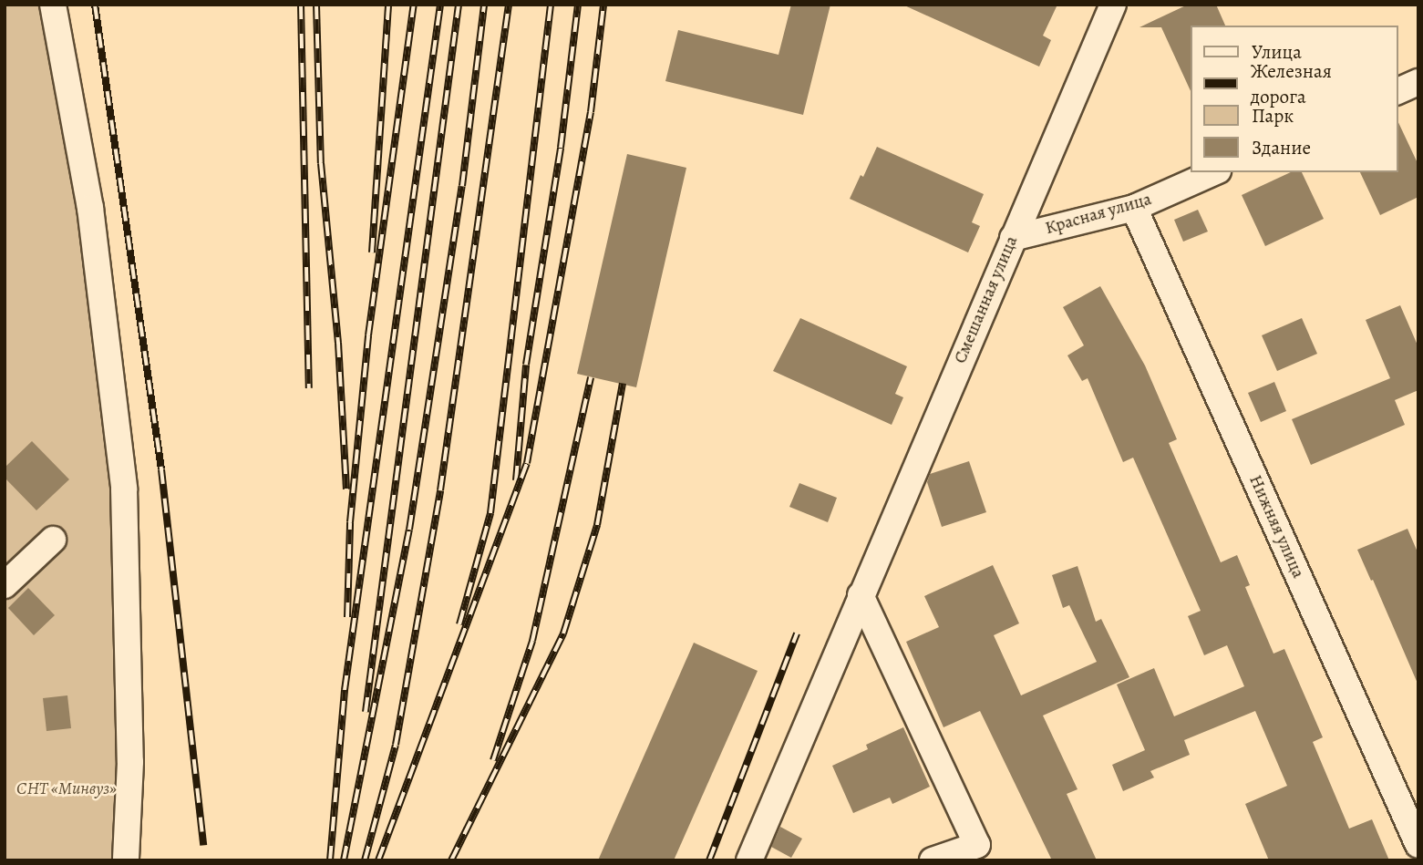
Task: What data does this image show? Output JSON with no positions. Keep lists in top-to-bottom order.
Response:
{
  "streets": {
    "street": ["Красная улица", "Смешанная улица", "Нижняя улица"]
  },
  "crossings": [
    ["Красная улица", "Смешанная улица"],
    ["Красная улица", "Нижняя улица"]
  ],
  "parks": ["СНТ «Минвуз»"],
  "legend": [
    "Улица",
    "Железная дорога",
    "Парк",
    "Здание"
  ]
}
